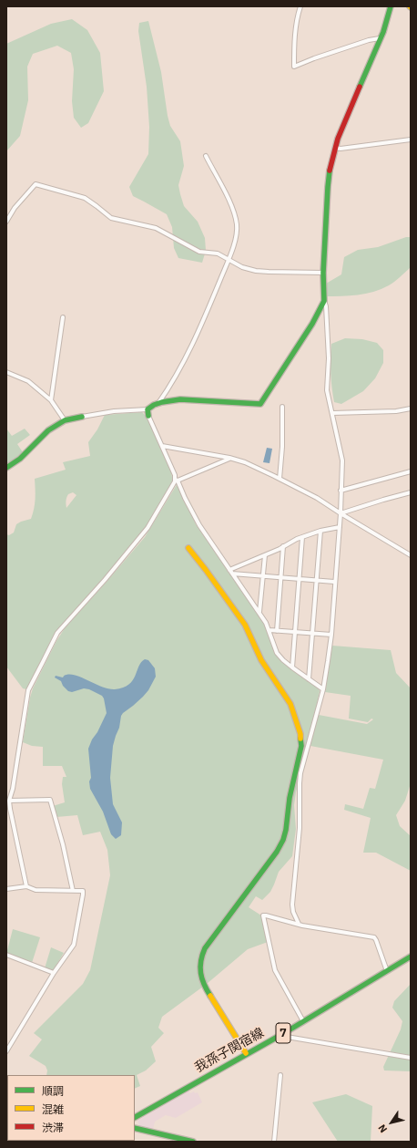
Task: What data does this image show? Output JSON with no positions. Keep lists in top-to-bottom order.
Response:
{
  "streets": {
    "street": ["7", "我孫子関宿線"]
  },
  "legend": ["順調", "混雑", "渋滞"],
  "north": "bottom left"
}
